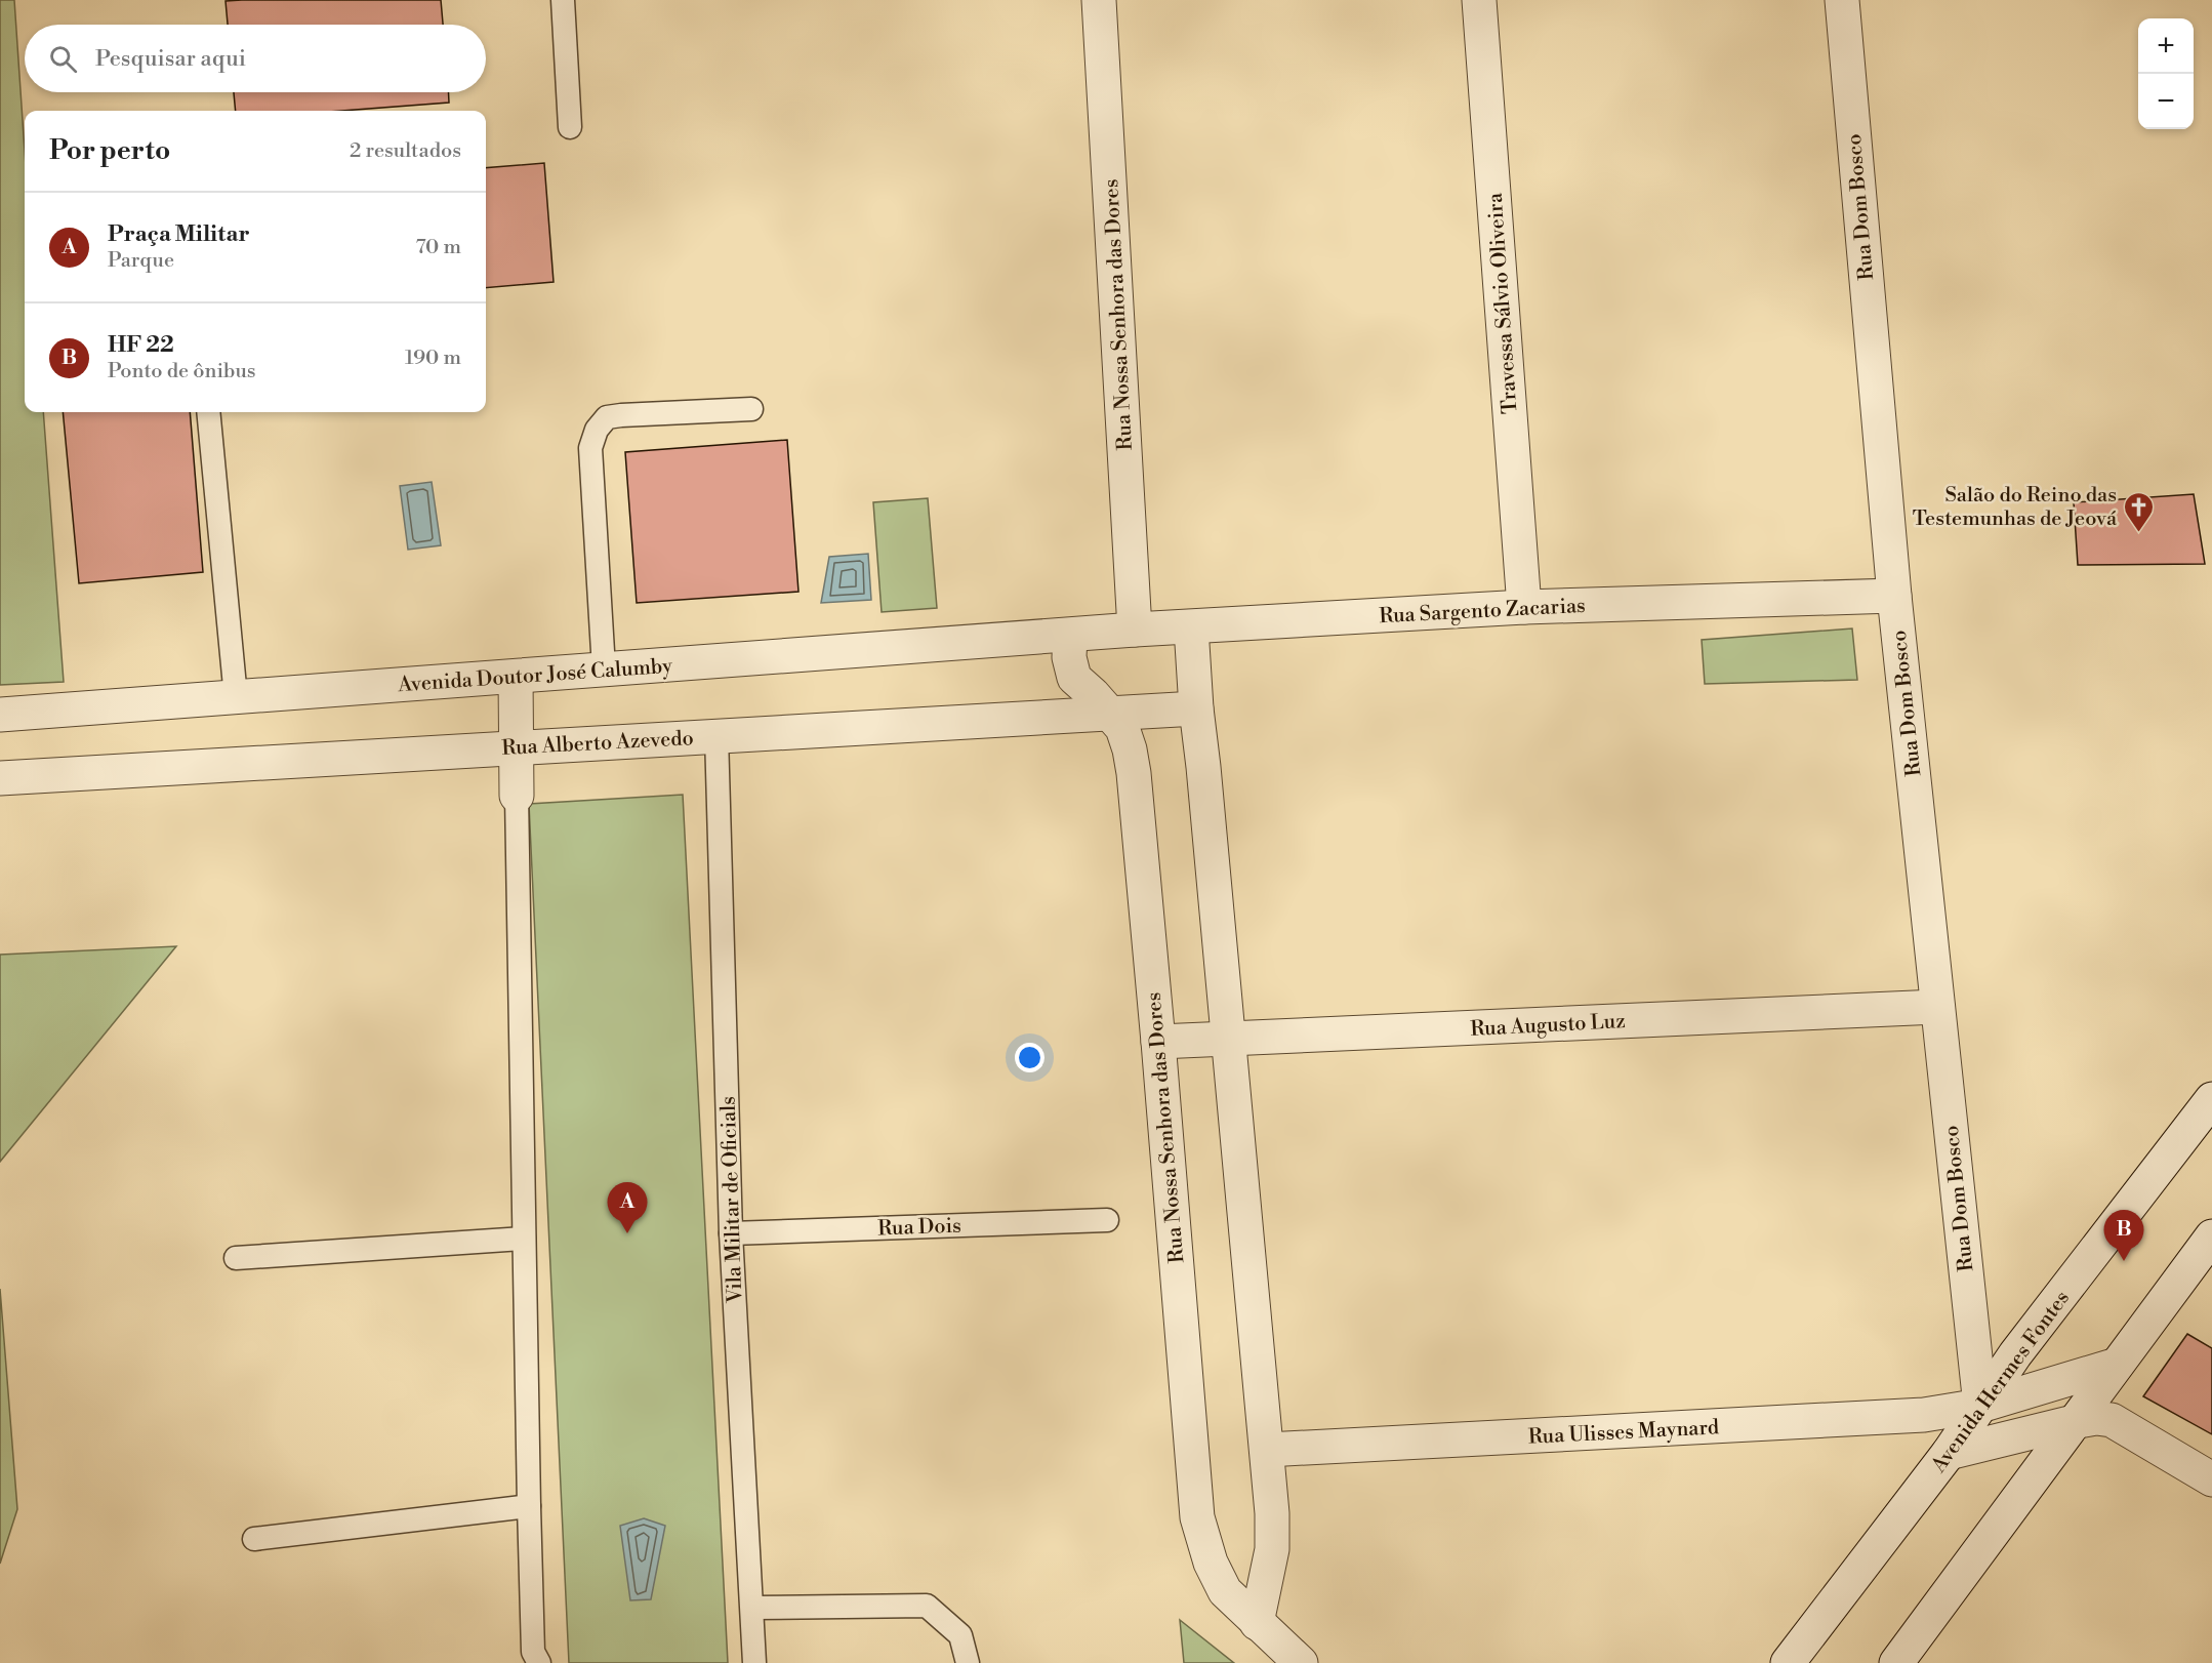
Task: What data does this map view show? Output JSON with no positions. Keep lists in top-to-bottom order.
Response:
{
  "streets": {
    "street": [
      "Rua Dom Bosco",
      "Travessa Sálvio Oliveira",
      "Rua Nossa Senhora das Dores",
      "Rua Sargento Zacarias",
      "Avenida Doutor José Calumby",
      "Rua Alberto Azevedo",
      "Rua Augusto Luz",
      "Avenida Hermes Fontes",
      "Rua Ulisses Maynard"
    ],
    "lane": ["Vila Militar de Oficials", "Rua Dois"]
  },
  "crossings": [
    ["Rua Dom Bosco", "Rua Sargento Zacarias"],
    ["Rua Dom Bosco", "Rua Augusto Luz"],
    ["Rua Dom Bosco", "Avenida Hermes Fontes"],
    ["Rua Dom Bosco", "Rua Ulisses Maynard"],
    ["Travessa Sálvio Oliveira", "Rua Sargento Zacarias"],
    ["Rua Nossa Senhora das Dores", "Rua Sargento Zacarias"],
    ["Rua Nossa Senhora das Dores", "Avenida Doutor José Calumby"],
    ["Rua Nossa Senhora das Dores", "Rua Alberto Azevedo"],
    ["Rua Nossa Senhora das Dores", "Rua Augusto Luz"],
    ["Rua Sargento Zacarias", "Avenida Doutor José Calumby"],
    ["Rua Alberto Azevedo", "Vila Militar de Oficials"],
    ["Vila Militar de Oficials", "Rua Dois"],
    ["Avenida Hermes Fontes", "Rua Ulisses Maynard"]
  ],
  "places": {
    "church": ["Salão do Reino das Testemunhas de Jeová"]
  },
  "page": {
    "map_buttons": ["+", "−"],
    "search": "Pesquisar aqui",
    "heading": ["Por perto", "2 resultados"],
    "list": [
      {
        "mark": "A",
        "name": "Praça Militar",
        "note": "Parque",
        "value": "70 m"
      },
      {
        "mark": "B",
        "name": "HF 22",
        "note": "Ponto de ônibus",
        "value": "190 m"
      }
    ],
    "pins": ["A", "B"]
  }
}
